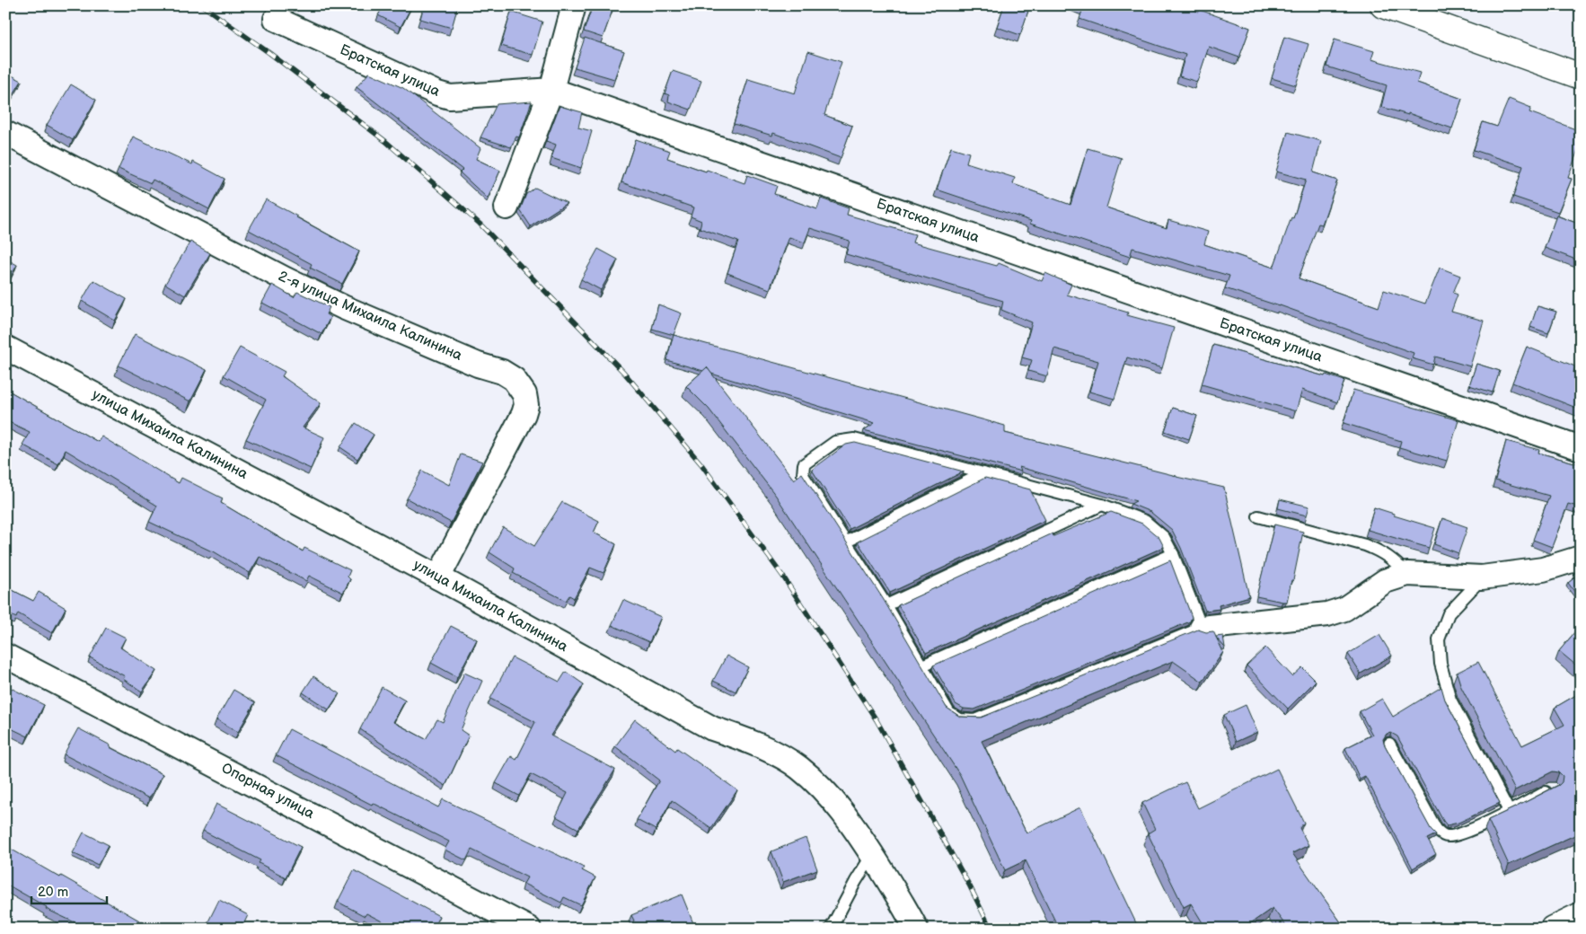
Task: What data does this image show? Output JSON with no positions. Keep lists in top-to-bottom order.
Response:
{
  "streets": {
    "street": [
      "Братская улица",
      "2-я улица Михаила Калинина",
      "улица Михаила Калинина",
      "Опорная улица"
    ]
  },
  "crossings": [
    ["2-я улица Михаила Калинина", "улица Михаила Калинина"]
  ],
  "scale_bar": "20 m"
}
